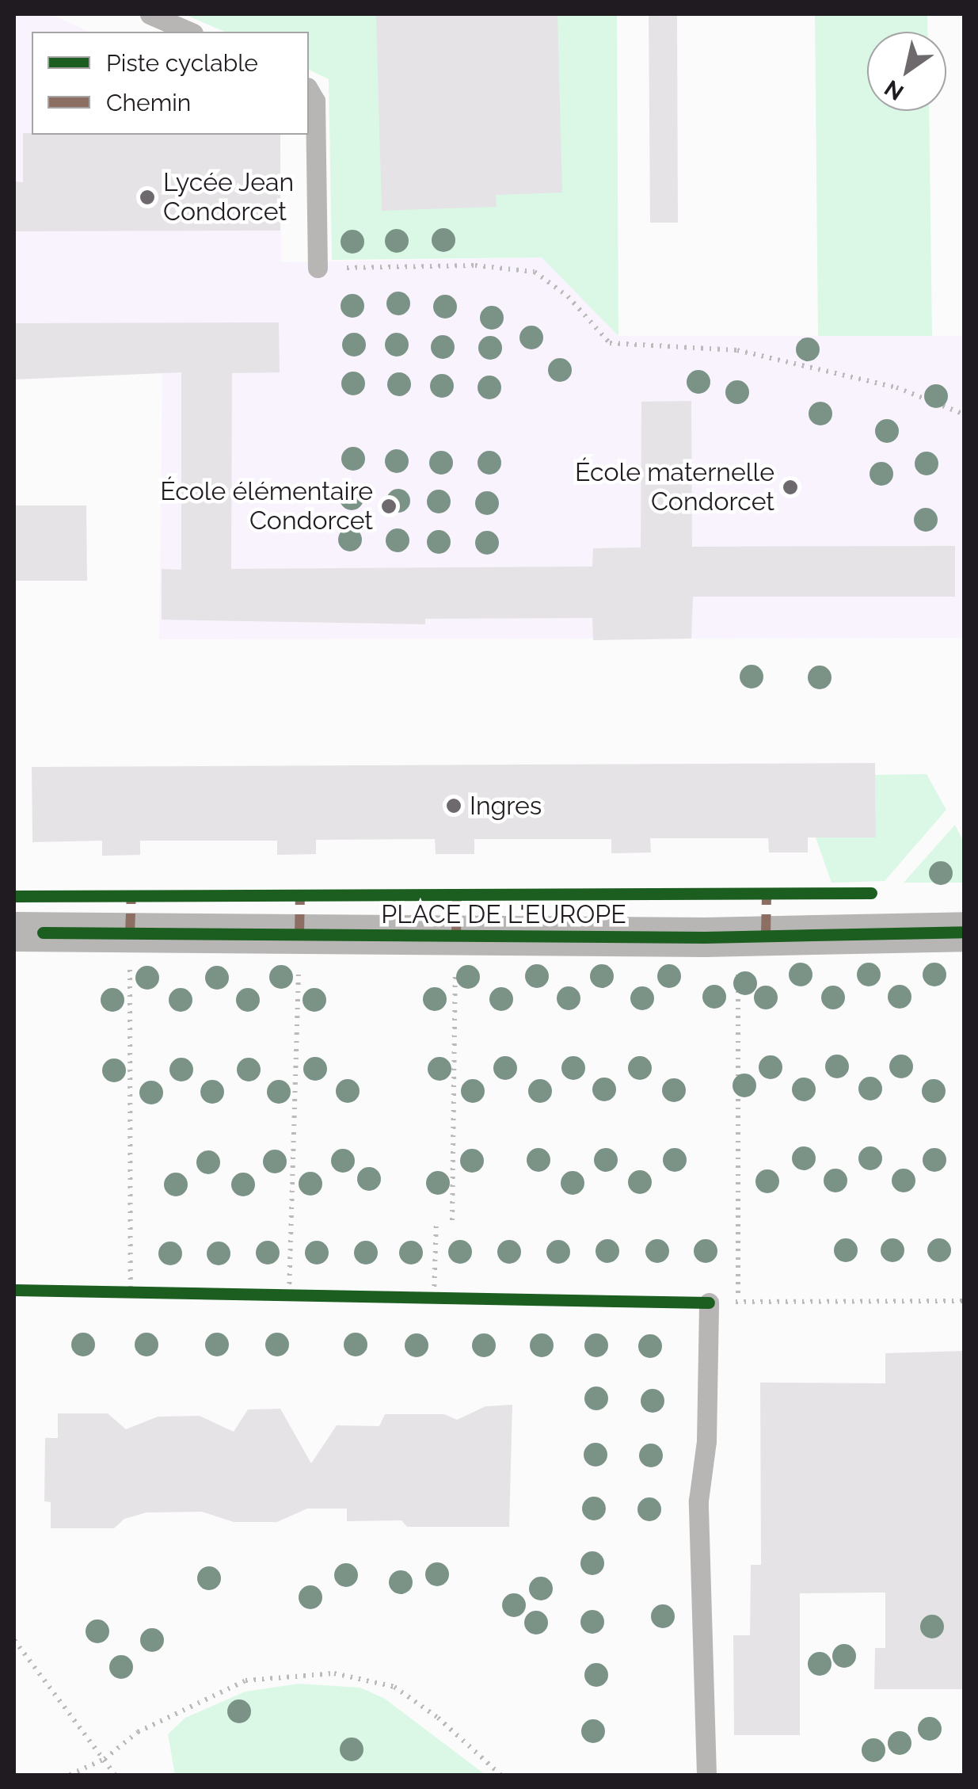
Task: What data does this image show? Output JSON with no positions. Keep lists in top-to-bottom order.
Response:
{
  "streets": {
    "street": ["PLACE DE L'EUROPE"]
  },
  "places": [
    "Lycée Jean Condorcet",
    "École maternelle Condorcet",
    "École élémentaire Condorcet",
    "Ingres"
  ],
  "legend": ["Piste cyclable", "Chemin"],
  "north": "bottom left"
}
